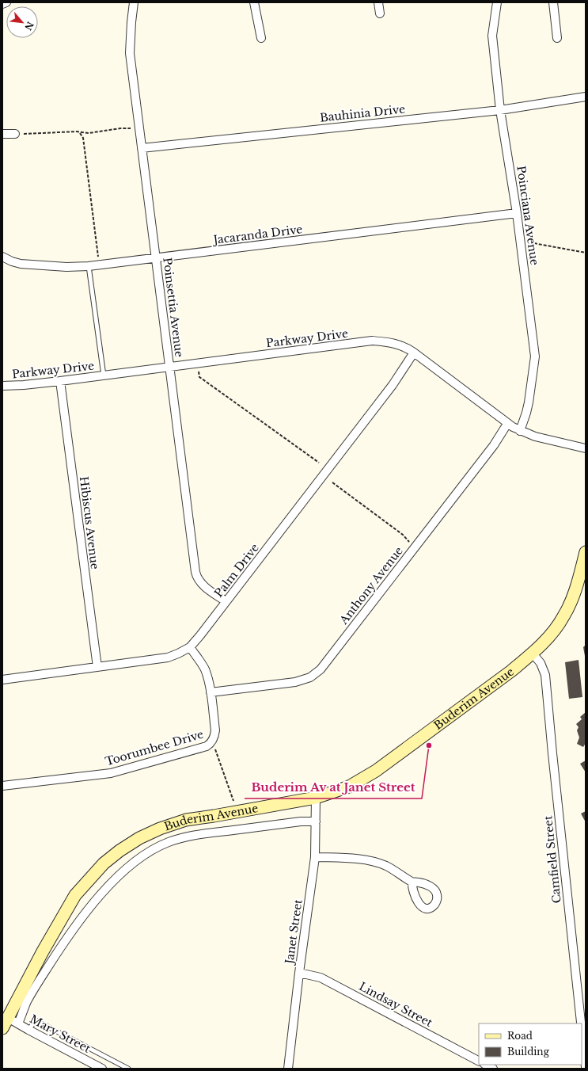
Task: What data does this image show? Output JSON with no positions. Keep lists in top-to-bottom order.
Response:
{
  "streets": {
    "main road": ["Buderim Avenue"],
    "street": [
      "Bauhinia Drive",
      "Poinciana Avenue",
      "Jacaranda Drive",
      "Poinsettia Avenue",
      "Parkway Drive",
      "Hibiscus Avenue",
      "Palm Drive",
      "Anthony Avenue",
      "Toorumbee Drive",
      "Camfield Street",
      "Janet Street",
      "Lindsay Street",
      "Mary Street"
    ]
  },
  "crossings": [
    ["Bauhinia Drive", "Poinciana Avenue"],
    ["Bauhinia Drive", "Poinsettia Avenue"],
    ["Poinciana Avenue", "Jacaranda Drive"],
    ["Poinciana Avenue", "Parkway Drive"],
    ["Jacaranda Drive", "Poinsettia Avenue"],
    ["Poinsettia Avenue", "Parkway Drive"],
    ["Poinsettia Avenue", "Palm Drive"],
    ["Parkway Drive", "Hibiscus Avenue"],
    ["Parkway Drive", "Palm Drive"],
    ["Parkway Drive", "Anthony Avenue"],
    ["Hibiscus Avenue", "Palm Drive"],
    ["Palm Drive", "Toorumbee Drive"],
    ["Anthony Avenue", "Toorumbee Drive"],
    ["Buderim Avenue", "Camfield Street"],
    ["Buderim Avenue", "Janet Street"],
    ["Buderim Avenue", "Mary Street"],
    ["Janet Street", "Lindsay Street"]
  ],
  "places": ["Buderim Av at Janet Street"],
  "legend": ["Road", "Building"],
  "north": "bottom right"
}
